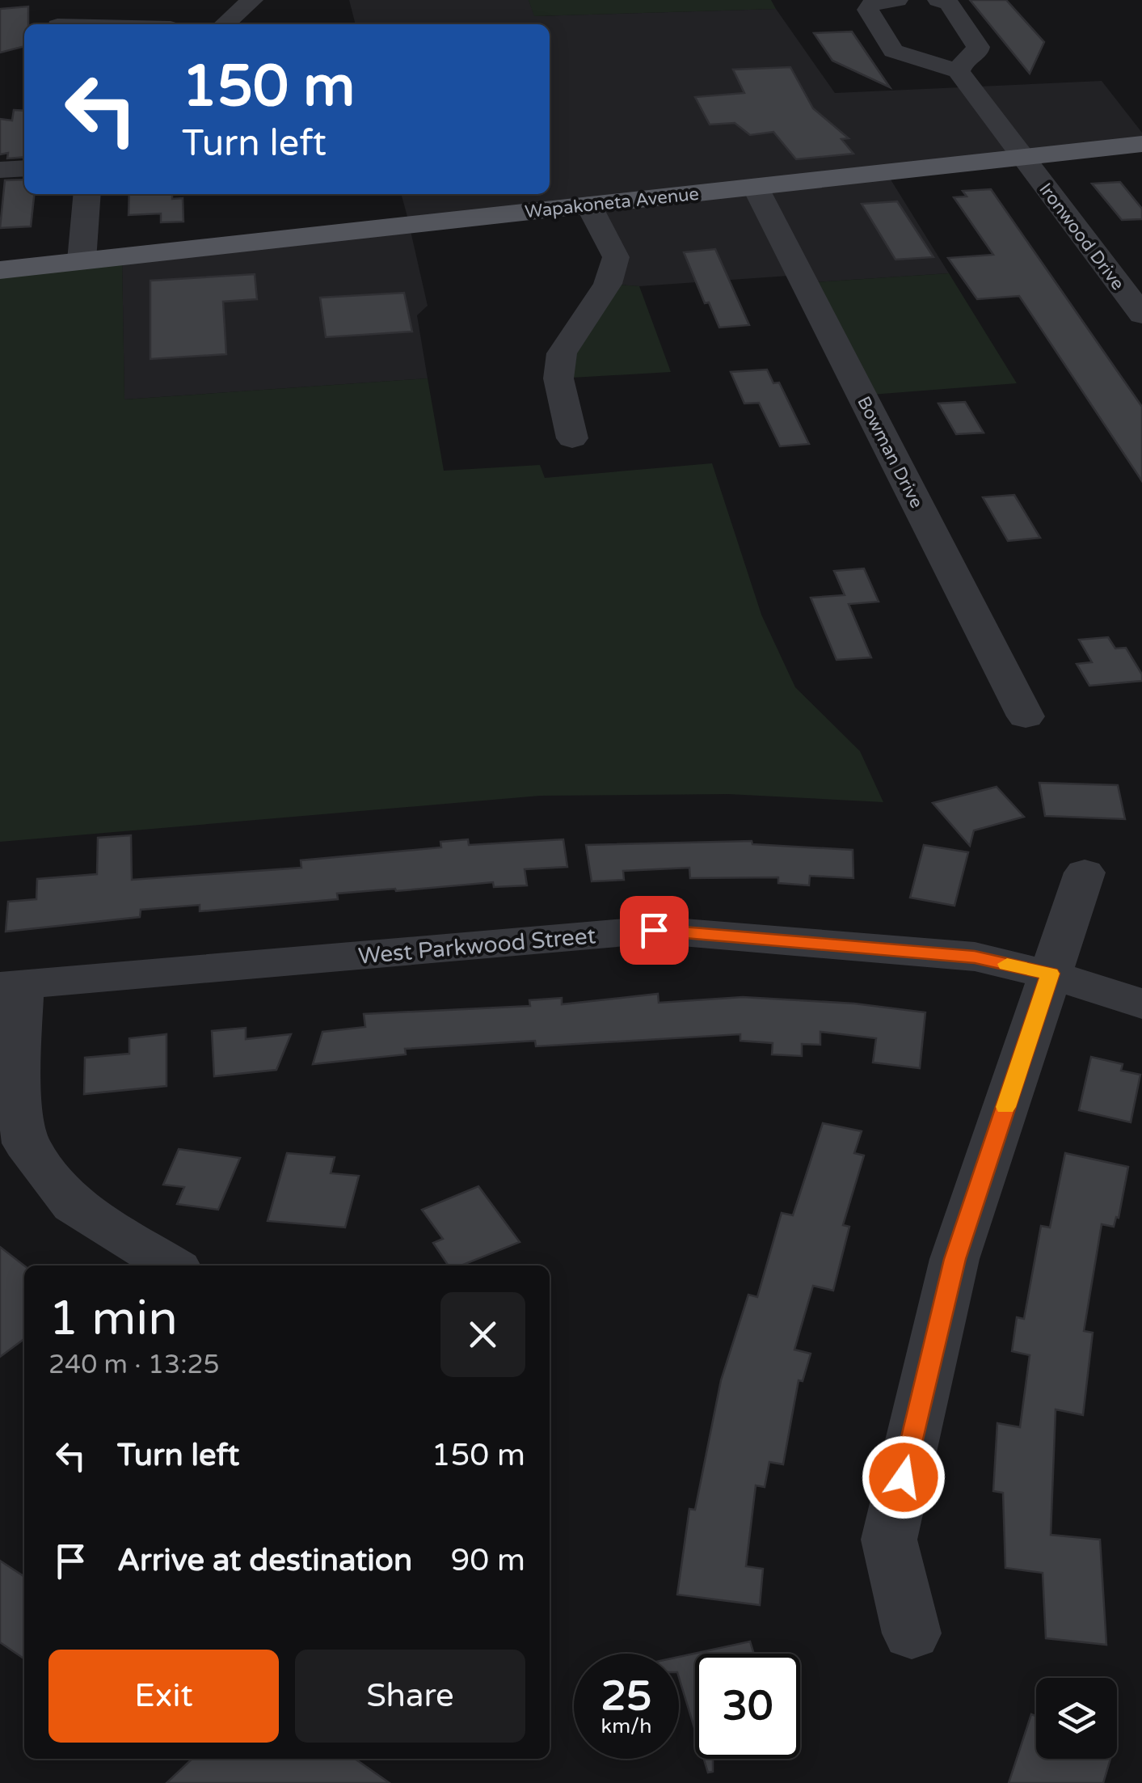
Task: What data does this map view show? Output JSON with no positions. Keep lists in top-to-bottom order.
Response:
{
  "streets": {
    "main road": ["Wapakoneta Avenue"],
    "street": ["Ironwood Drive", "Bowman Drive", "West Parkwood Street"]
  },
  "crossings": [
    ["Wapakoneta Avenue", "Ironwood Drive"],
    ["Wapakoneta Avenue", "Bowman Drive"]
  ],
  "page": {
    "turn": ["150 m", "Turn left"],
    "heading": ["1 min", "240 m · 13:25"],
    "list": [
      {
        "name": "Turn left",
        "value": "150 m"
      },
      {
        "name": "Arrive at destination",
        "value": "90 m"
      }
    ],
    "buttons": ["Exit", "Share"],
    "speed": "25 km/h",
    "limit": "30"
  }
}
